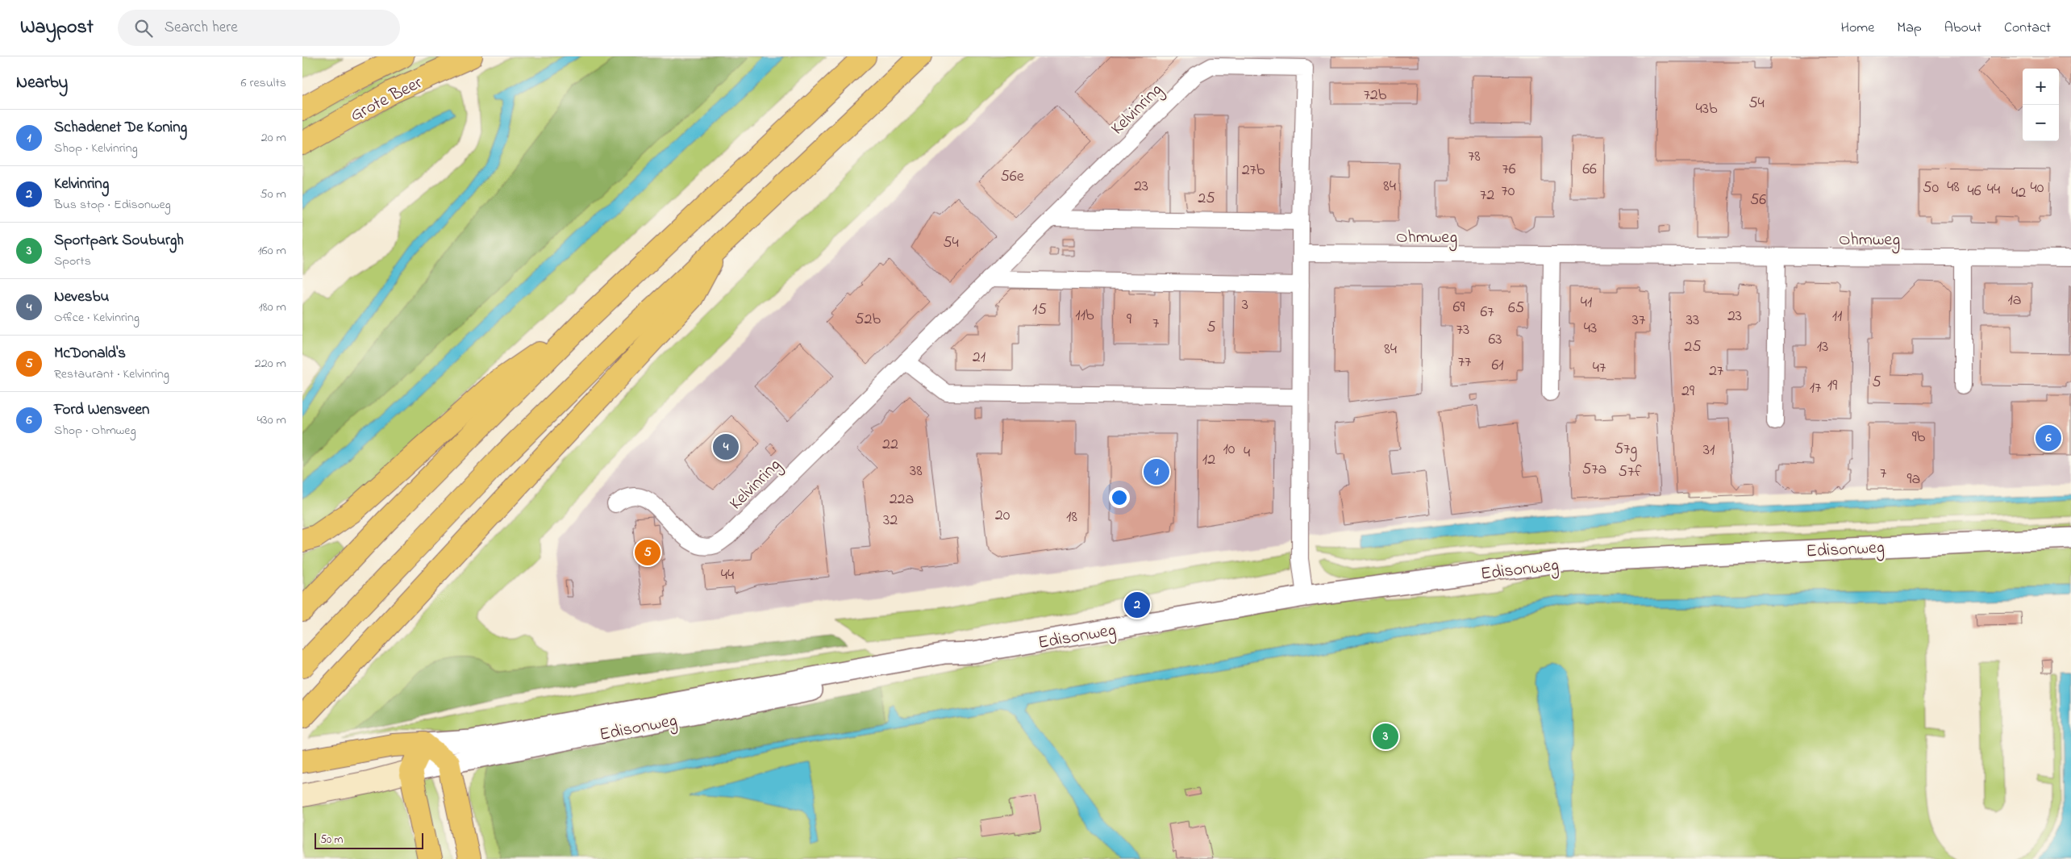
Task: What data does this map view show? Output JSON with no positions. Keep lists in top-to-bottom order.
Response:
{
  "streets": {
    "main road": ["Grote Beer", "Edisonweg"],
    "street": ["Kelvinring", "Ohmweg"]
  },
  "crossings": [
    ["Kelvinring", "Ohmweg"],
    ["Kelvinring", "Edisonweg"]
  ],
  "house_numbers": [
    "72b",
    "54",
    "43b",
    "78",
    "76",
    "66",
    "27b",
    "56e",
    "23",
    "84",
    "48",
    "50",
    "40",
    "44",
    "70",
    "46",
    "42",
    "72",
    "25",
    "56",
    "54",
    "1a",
    "41",
    "3",
    "69",
    "65",
    "15",
    "67",
    "11b",
    "23",
    "11",
    "52b",
    "9",
    "37",
    "33",
    "7",
    "5",
    "43",
    "73",
    "63",
    "25",
    "13",
    "84",
    "21",
    "77",
    "61",
    "47",
    "27",
    "5",
    "19",
    "17",
    "29",
    "9b",
    "22",
    "10",
    "57g",
    "31",
    "4",
    "12",
    "57a",
    "38",
    "57f",
    "7",
    "9a",
    "22a",
    "20",
    "18",
    "32",
    "44"
  ],
  "scale_bar": "50 m",
  "page": {
    "header": "Waypost",
    "search": "Search here",
    "nav": [
      "Home",
      "Map",
      "About",
      "Contact"
    ],
    "heading": ["Nearby", "6 results"],
    "map_buttons": ["+", "−"],
    "list": [
      {
        "mark": "1",
        "name": "Schadenet De Koning",
        "note": "Shop · Kelvinring",
        "value": "20 m"
      },
      {
        "mark": "2",
        "name": "Kelvinring",
        "note": "Bus stop · Edisonweg",
        "value": "50 m"
      },
      {
        "mark": "3",
        "name": "Sportpark Souburgh",
        "note": "Sports",
        "value": "160 m"
      },
      {
        "mark": "4",
        "name": "Nevesbu",
        "note": "Office · Kelvinring",
        "value": "180 m"
      },
      {
        "mark": "5",
        "name": "McDonald's",
        "note": "Restaurant · Kelvinring",
        "value": "220 m"
      },
      {
        "mark": "6",
        "name": "Ford Wensveen",
        "note": "Shop · Ohmweg",
        "value": "430 m"
      }
    ],
    "pins": [
      "6",
      "4",
      "1",
      "5",
      "2",
      "3"
    ],
    "scale": "50 m"
  }
}
